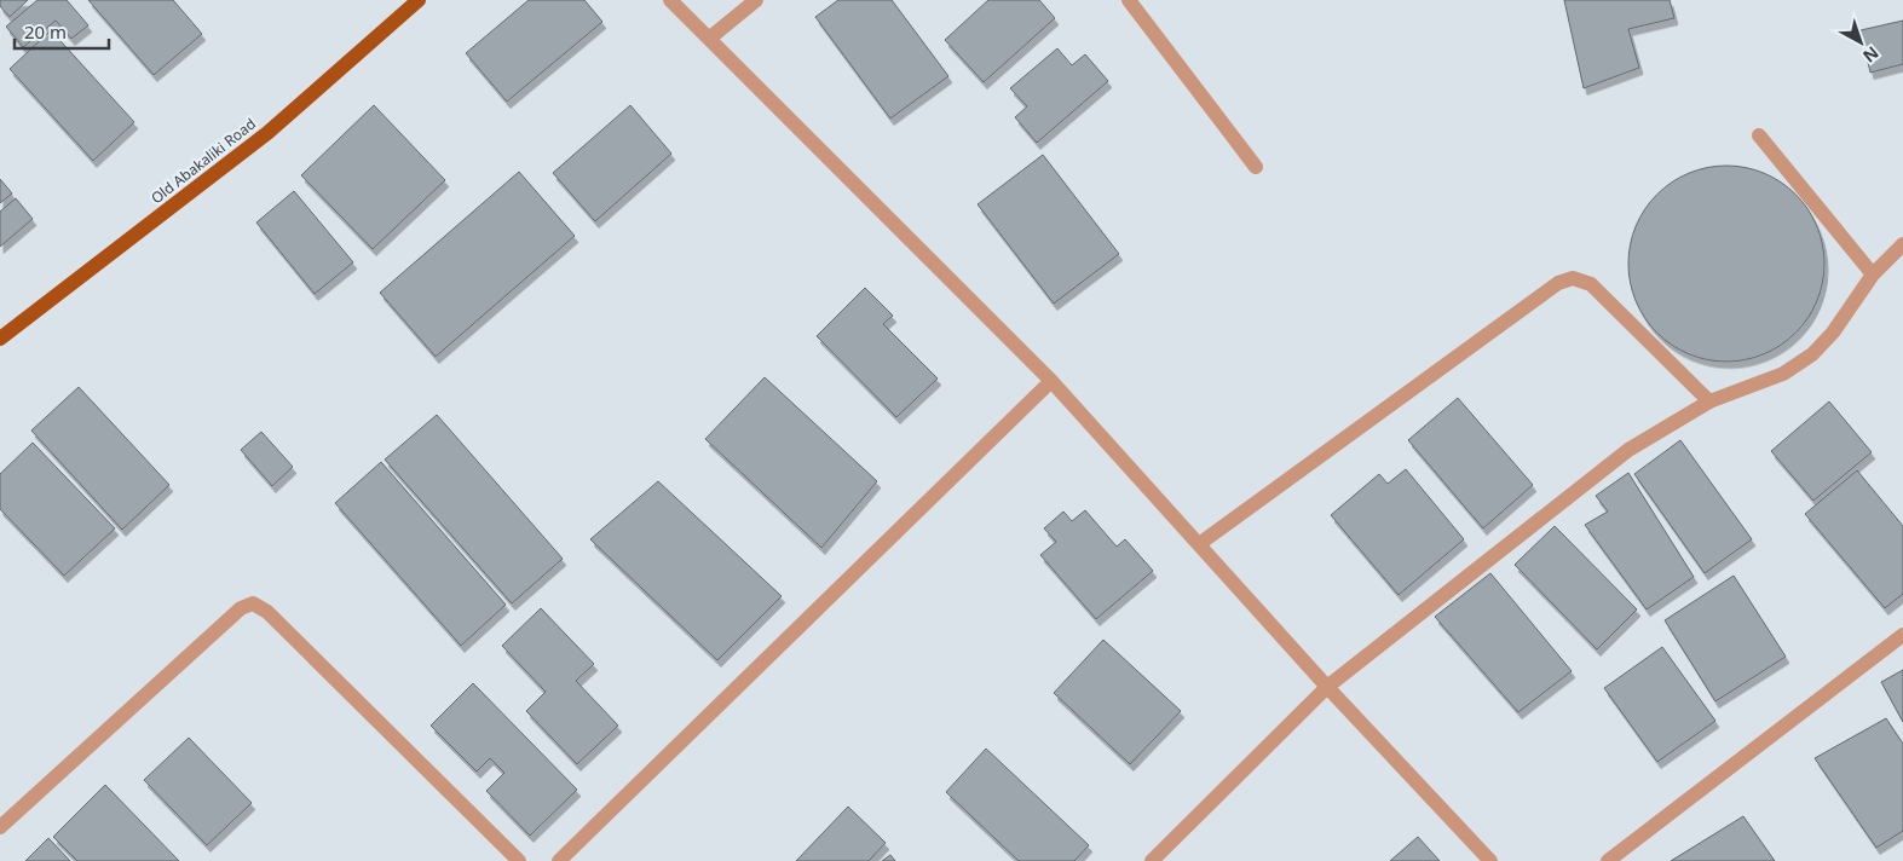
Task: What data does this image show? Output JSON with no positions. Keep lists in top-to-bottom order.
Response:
{
  "streets": {
    "main road": ["Old Abakaliki Road"]
  },
  "scale_bar": "20 m",
  "north": "bottom right"
}
